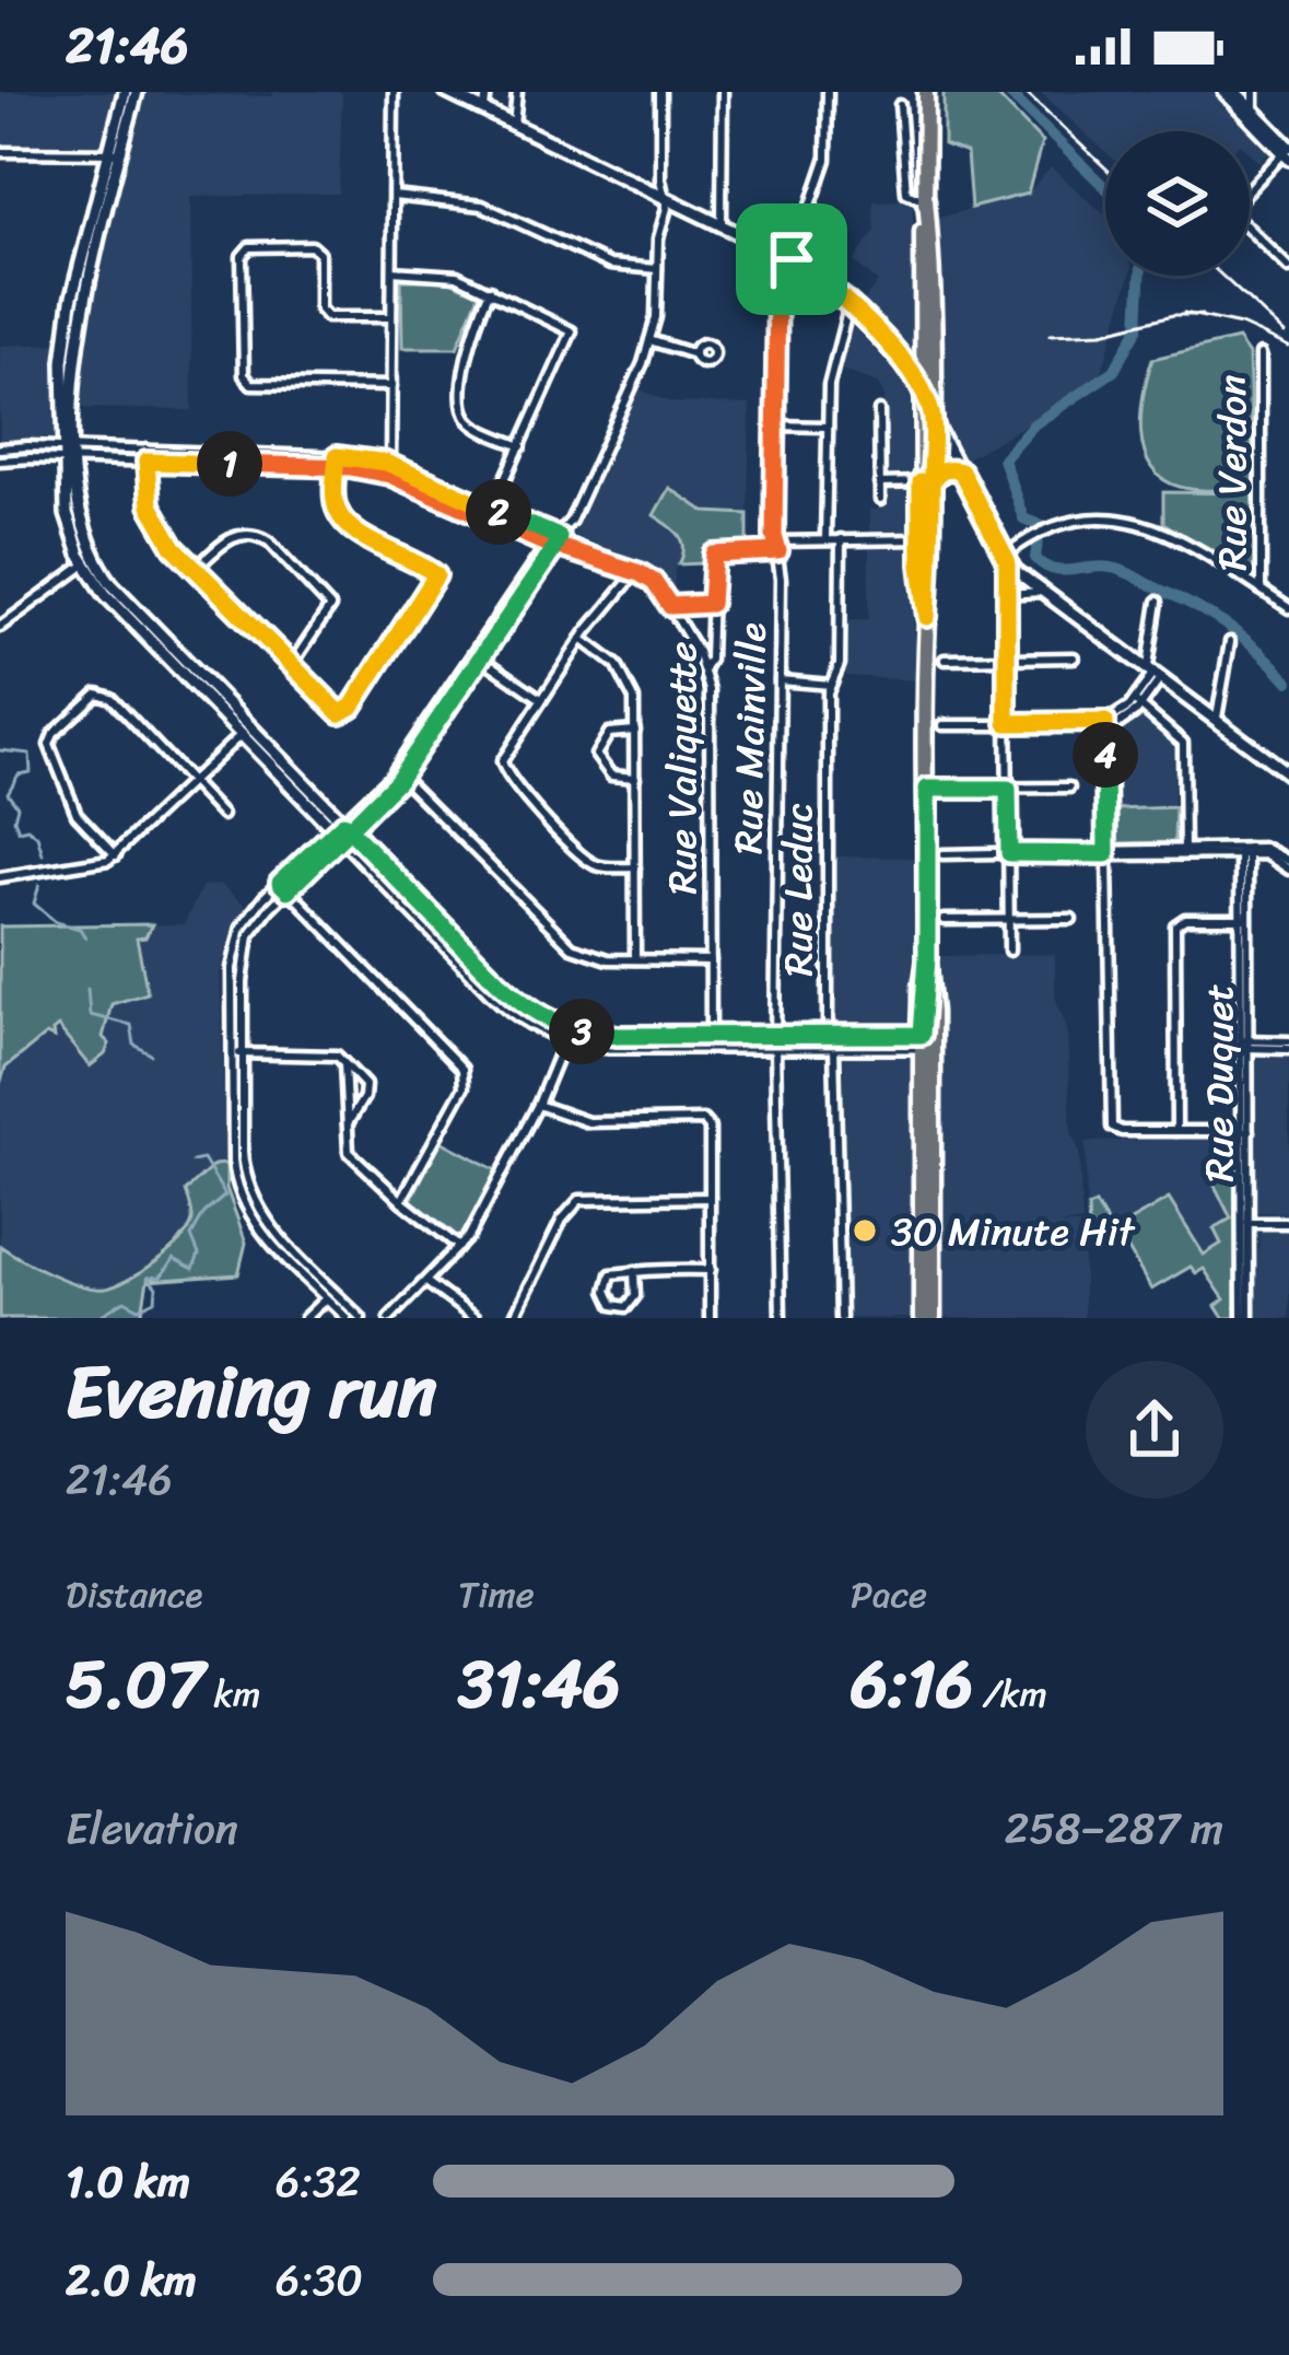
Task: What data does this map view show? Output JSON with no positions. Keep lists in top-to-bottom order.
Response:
{
  "streets": {
    "street": [
      "Rue Verdon",
      "Rue Mainville",
      "Rue Valiquette",
      "Rue Leduc",
      "Rue Duquet"
    ]
  },
  "crossings": [
    ["Rue Mainville", "Rue Valiquette"]
  ],
  "places": ["30 Minute Hit"],
  "page": {
    "status": "21:46",
    "pins": [
      "1",
      "2",
      "4",
      "3"
    ],
    "heading": ["Evening run", "21:46"],
    "stats": [
      ["Distance", "5.07 km"],
      ["Time", "31:46"],
      ["Pace", "6:16 /km"]
    ],
    "chart": ["Elevation", "258–287 m"],
    "list": [
      {
        "name": "1.0 km",
        "note": "6:32"
      },
      {
        "name": "2.0 km",
        "note": "6:30"
      }
    ]
  }
}
